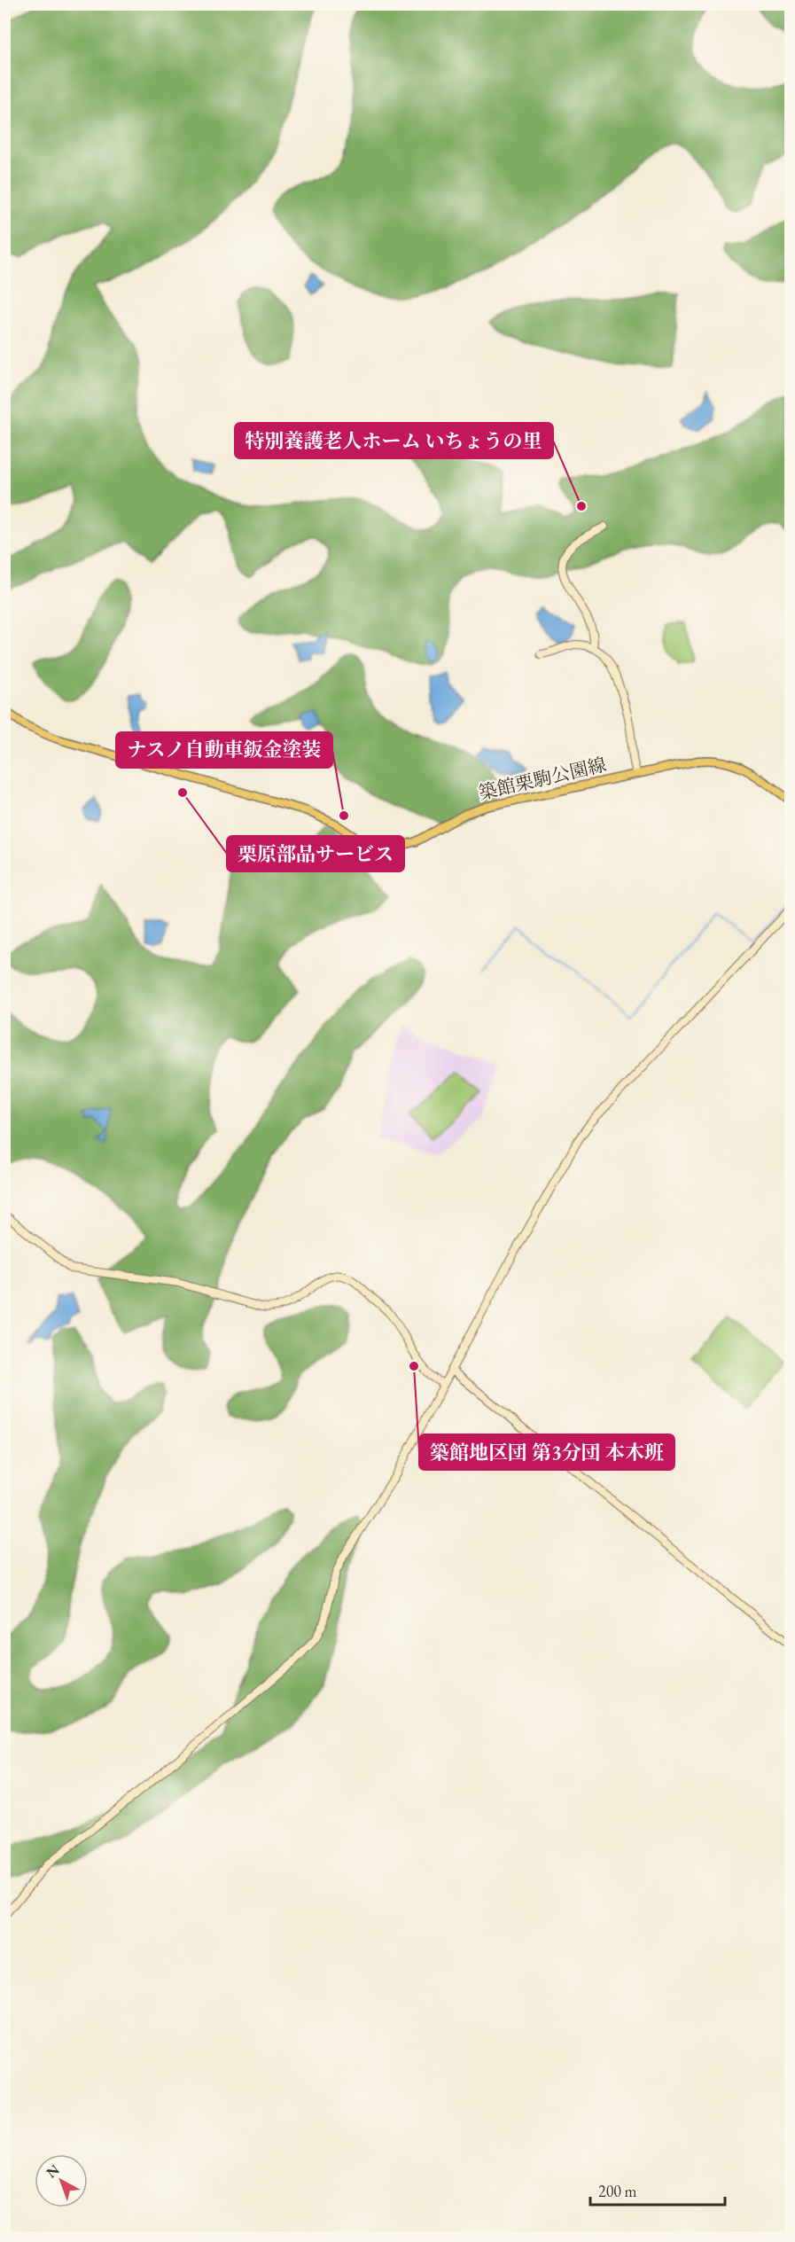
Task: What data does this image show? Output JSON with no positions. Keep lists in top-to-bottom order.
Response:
{
  "streets": {
    "main road": ["築館栗駒公園線"]
  },
  "places": [
    "特別養護老人ホーム いちょうの里",
    "栗原部品サービス",
    "ナスノ自動車鈑金塗装",
    "築館地区団 第3分団 本木班"
  ],
  "scale_bar": "200 m",
  "north": "top left"
}
